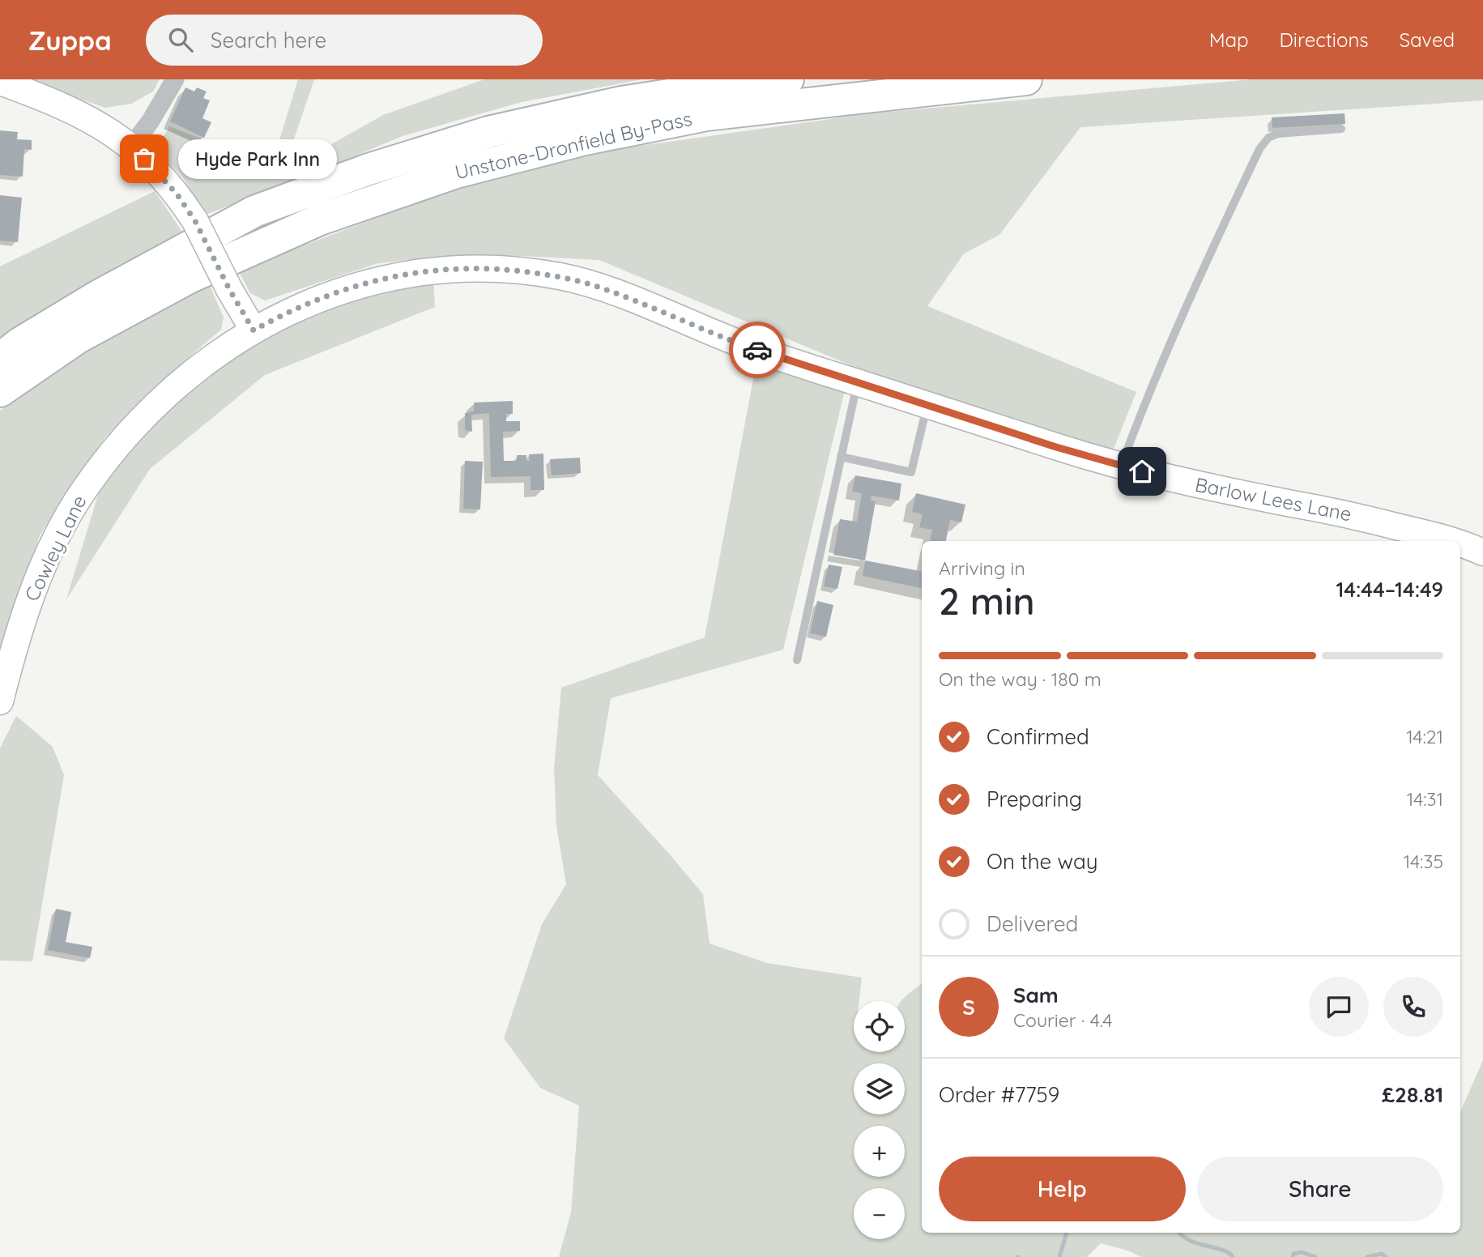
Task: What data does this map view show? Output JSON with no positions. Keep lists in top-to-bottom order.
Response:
{
  "streets": {
    "highway": ["Unstone-Dronfield By-Pass"],
    "street": ["Barlow Lees Lane", "Cowley Lane"]
  },
  "crossings": [
    ["Barlow Lees Lane", "Cowley Lane"]
  ],
  "places": ["Hyde Park Inn"],
  "page": {
    "header": "Zuppa",
    "search": "Search here",
    "nav": ["Map", "Directions", "Saved"],
    "bubble": "Hyde Park Inn",
    "heading": ["2 min", "Arriving in", "14:44–14:49"],
    "panel": [
      "Sam",
      "Courier · 4.4",
      "Order #7759",
      "£28.81"
    ],
    "bar": "On the way · 180 m",
    "list": [
      ["Confirmed", "14:21"],
      ["Preparing", "14:31"],
      ["On the way", "14:35"],
      "Delivered"
    ],
    "round": "S",
    "map_buttons": ["+", "−"],
    "buttons": ["Help", "Share"]
  }
}
